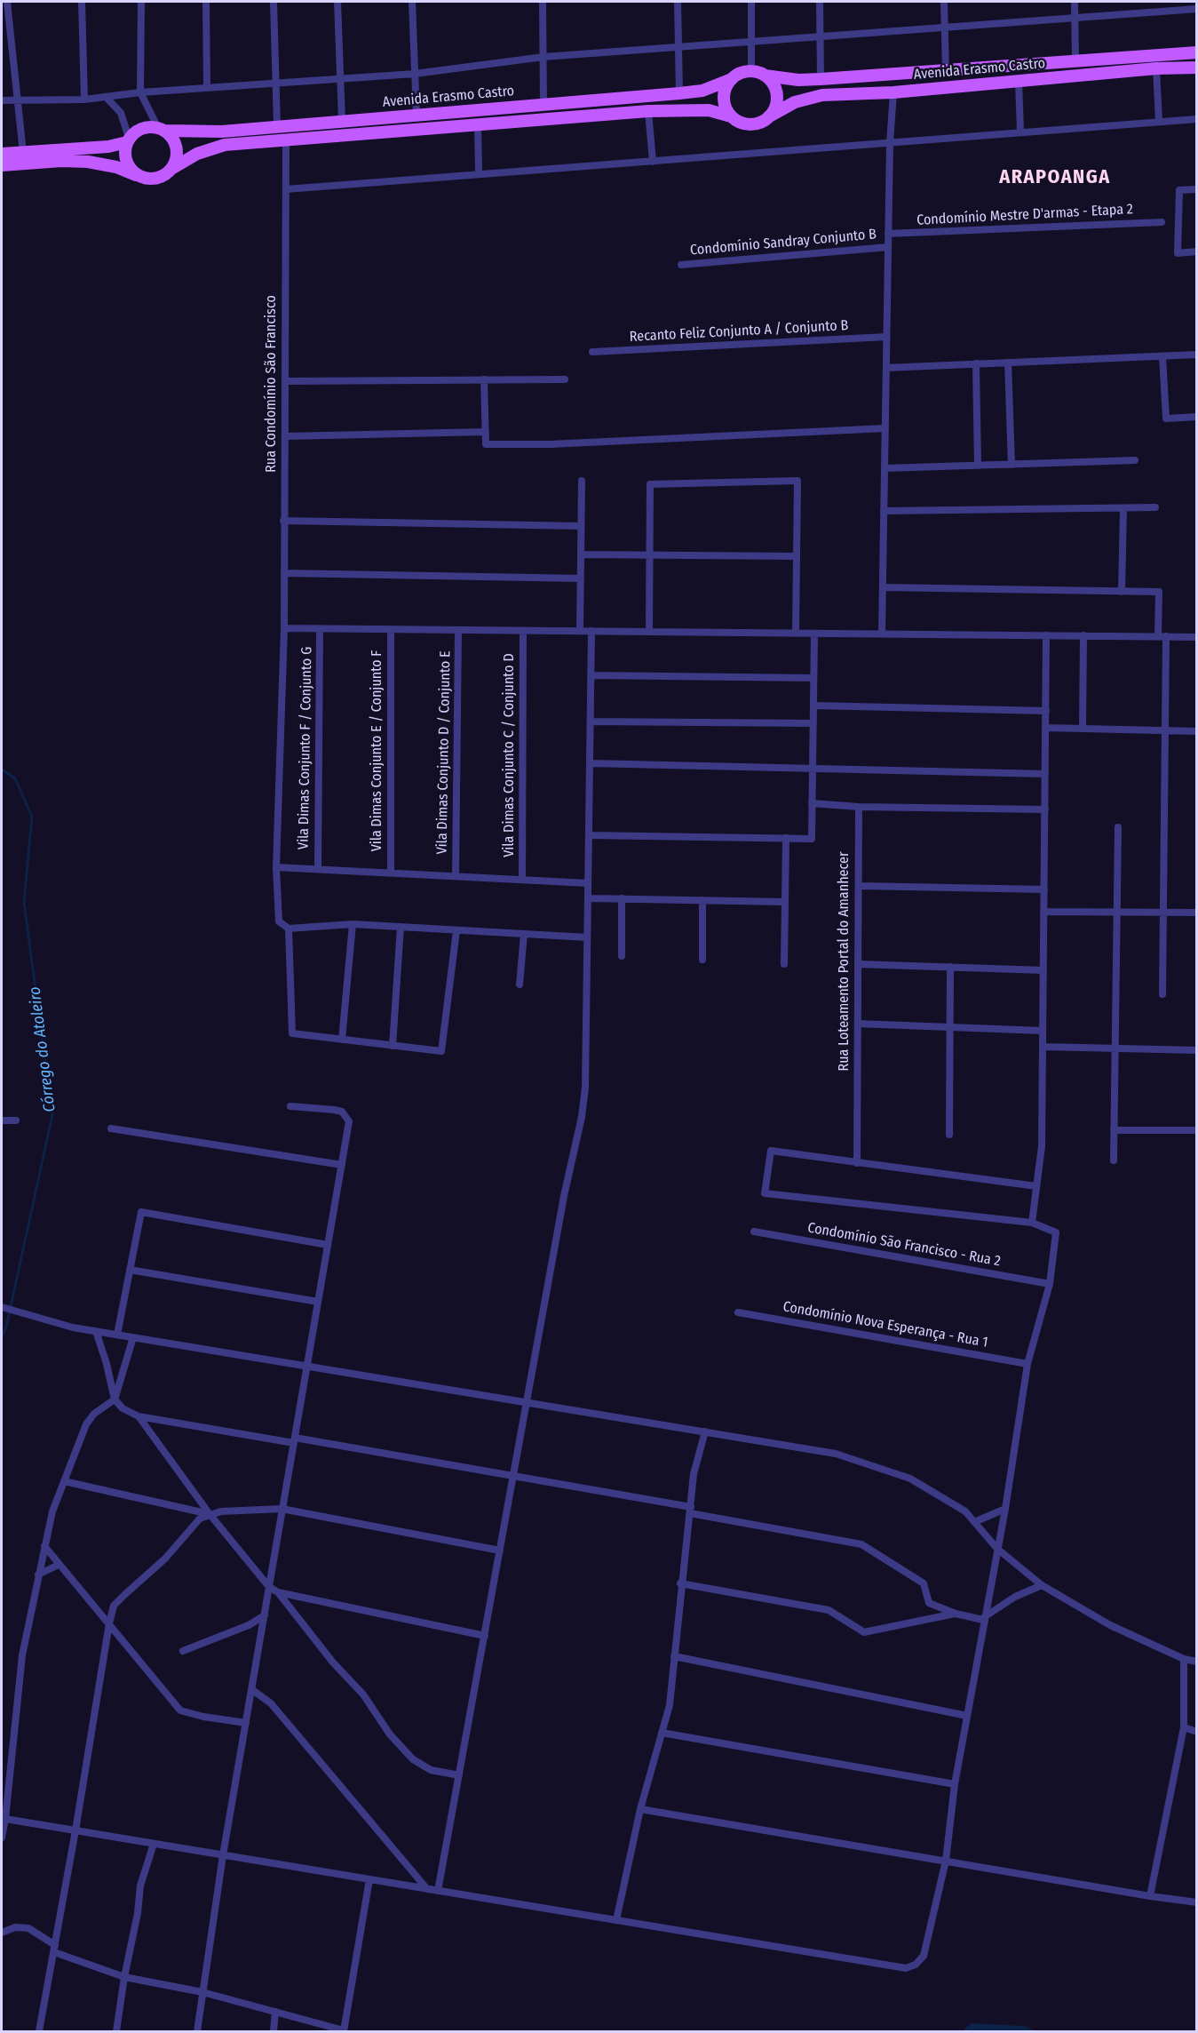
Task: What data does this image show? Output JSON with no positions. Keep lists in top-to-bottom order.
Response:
{
  "streets": {
    "main road": ["Avenida Erasmo Castro"],
    "street": [
      "Condomínio Mestre D'armas - Etapa 2",
      "Condomínio Sandray Conjunto B",
      "Recanto Feliz Conjunto A / Conjunto B",
      "Rua Condomínio São Francisco",
      "Vila Dimas Conjunto F / Conjunto G",
      "Vila Dimas Conjunto E / Conjunto F",
      "Vila Dimas Conjunto D / Conjunto E",
      "Vila Dimas Conjunto C / Conjunto D",
      "Rua Loteamento Portal do Amanhecer",
      "Condomínio São Francisco - Rua 2",
      "Condomínio Nova Esperança - Rua 1"
    ]
  },
  "crossings": [
    ["Avenida Erasmo Castro", "Rua Condomínio São Francisco"]
  ],
  "districts": ["ARAPOANGA"],
  "water": ["Córrego do Atoleiro"]
}
